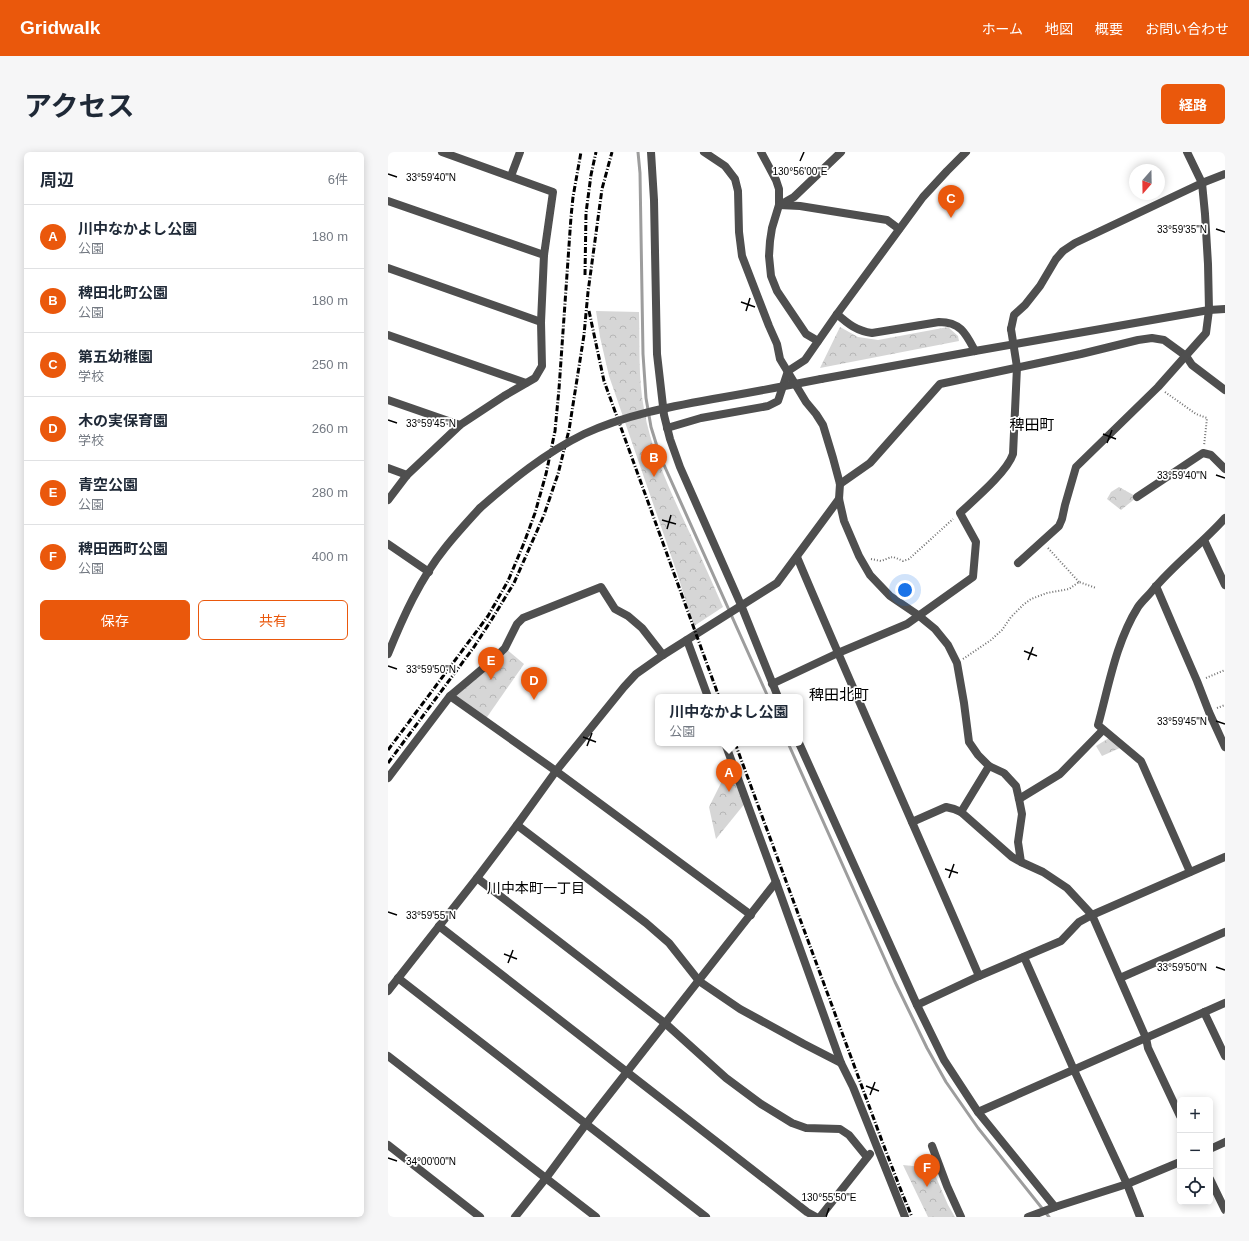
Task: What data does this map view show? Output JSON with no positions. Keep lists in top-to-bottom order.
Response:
{
  "districts": ["稗田町", "稗田北町", "川中本町一丁目"],
  "north": "bottom",
  "page": {
    "header": "Gridwalk",
    "nav": [
      "ホーム",
      "地図",
      "概要",
      "お問い合わせ"
    ],
    "title": "アクセス",
    "buttons": [
      "経路",
      ["保存", "共有"]
    ],
    "heading": ["周辺", "6件"],
    "pins": [
      "C",
      "B",
      "E",
      "D",
      "A",
      "F"
    ],
    "list": [
      {
        "mark": "A",
        "name": "川中なかよし公園",
        "note": "公園",
        "value": "180 m"
      },
      {
        "mark": "B",
        "name": "稗田北町公園",
        "note": "公園",
        "value": "180 m"
      },
      {
        "mark": "C",
        "name": "第五幼稚園",
        "note": "学校",
        "value": "250 m"
      },
      {
        "mark": "D",
        "name": "木の実保育園",
        "note": "学校",
        "value": "260 m"
      },
      {
        "mark": "E",
        "name": "青空公園",
        "note": "公園",
        "value": "280 m"
      },
      {
        "mark": "F",
        "name": "稗田西町公園",
        "note": "公園",
        "value": "400 m"
      }
    ],
    "popup": ["川中なかよし公園", "公園"],
    "map_buttons": ["+", "−"]
  },
  "coordinates": [
    "130°56'00\"E",
    "33°59'40\"N",
    "33°59'35\"N",
    "33°59'45\"N",
    "33°59'50\"N",
    "33°59'55\"N",
    "34°00'00\"N",
    "130°55'50\"E"
  ]
}
